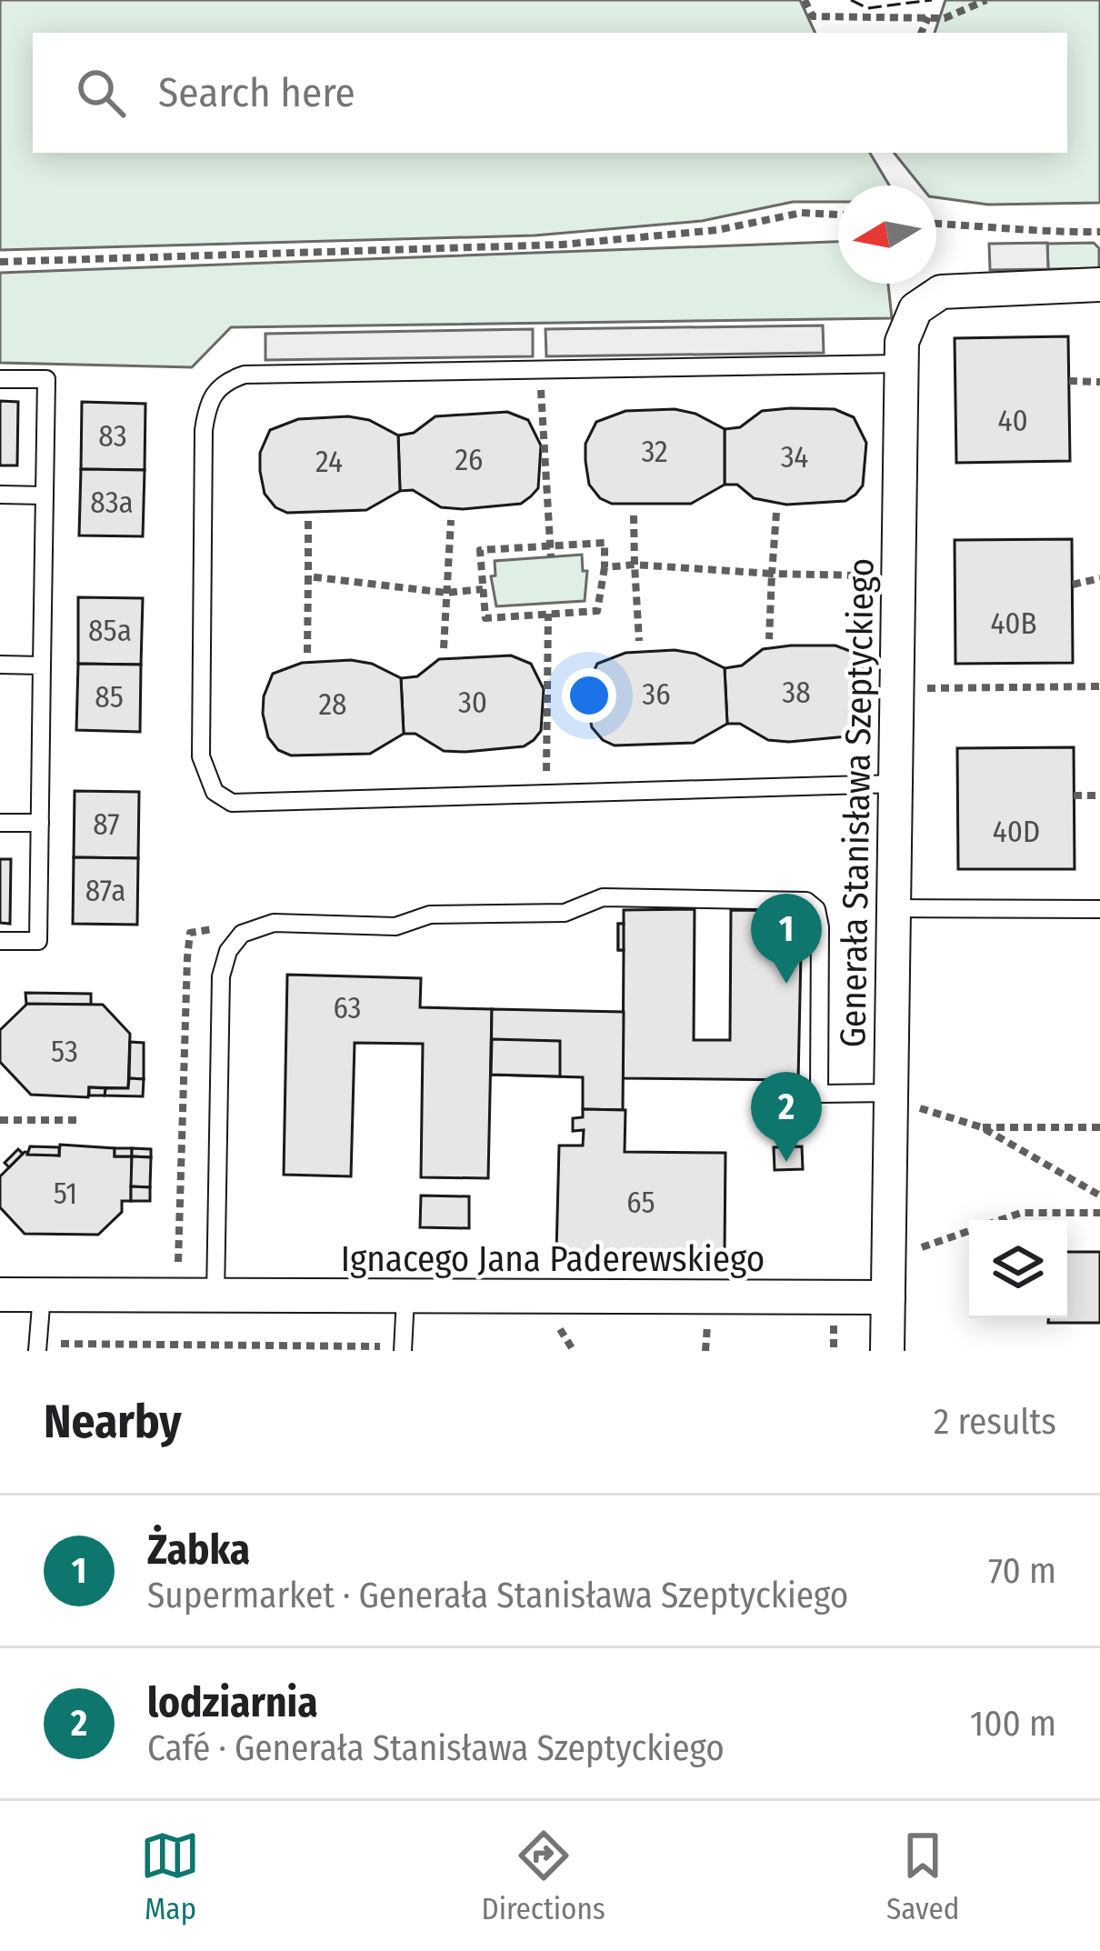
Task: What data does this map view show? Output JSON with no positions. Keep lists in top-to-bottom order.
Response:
{
  "streets": {
    "street": ["Generała Stanisława Szeptyckiego", "Ignacego Jana Paderewskiego"]
  },
  "crossings": [
    ["Generała Stanisława Szeptyckiego", "Ignacego Jana Paderewskiego"]
  ],
  "house_numbers": [
    "40",
    "83",
    "32",
    "34",
    "26",
    "24",
    "83a",
    "40B",
    "85a",
    "38",
    "36",
    "85",
    "30",
    "28",
    "87",
    "40D",
    "87a",
    "63",
    "53",
    "51",
    "65"
  ],
  "north": "left",
  "page": {
    "search": "Search here",
    "pins": ["1", "2"],
    "heading": ["Nearby", "2 results"],
    "list": [
      {
        "mark": "1",
        "name": "Żabka",
        "note": "Supermarket · Generała Stanisława Szeptyckiego",
        "value": "70 m"
      },
      {
        "mark": "2",
        "name": "lodziarnia",
        "note": "Café · Generała Stanisława Szeptyckiego",
        "value": "100 m"
      }
    ],
    "nav": ["Map", "Directions", "Saved"]
  }
}
